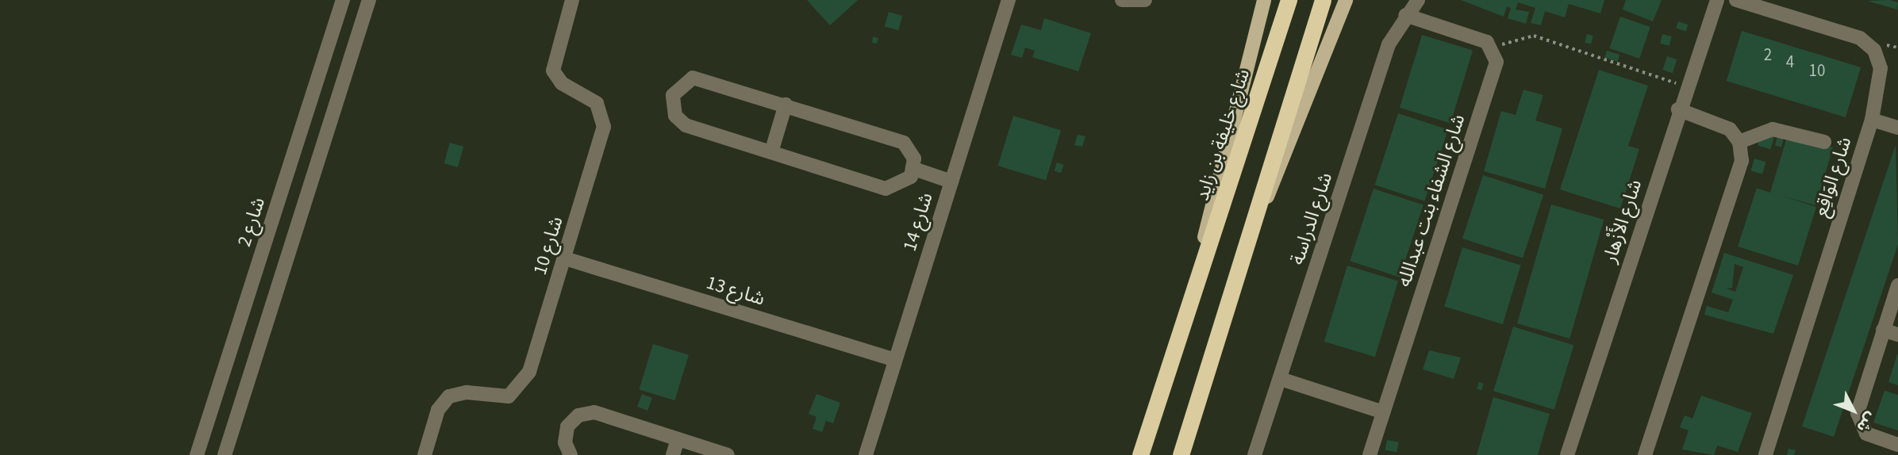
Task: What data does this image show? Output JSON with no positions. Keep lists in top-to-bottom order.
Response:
{
  "streets": {
    "highway": ["شارع خليفة بن زايد"],
    "street": [
      "شارع الوَاقِع",
      "شارع الشفاء بنت عبدالله",
      "شارع الدراسة",
      "شارع الأَزْهار",
      "شارع 2",
      "شارع 14",
      "شارع 10",
      "شارع 13"
    ]
  },
  "crossings": [
    ["شارع 14", "شارع 13"],
    ["شارع 10", "شارع 13"]
  ],
  "house_numbers": ["2", "4", "10"],
  "north": "bottom right"
}
